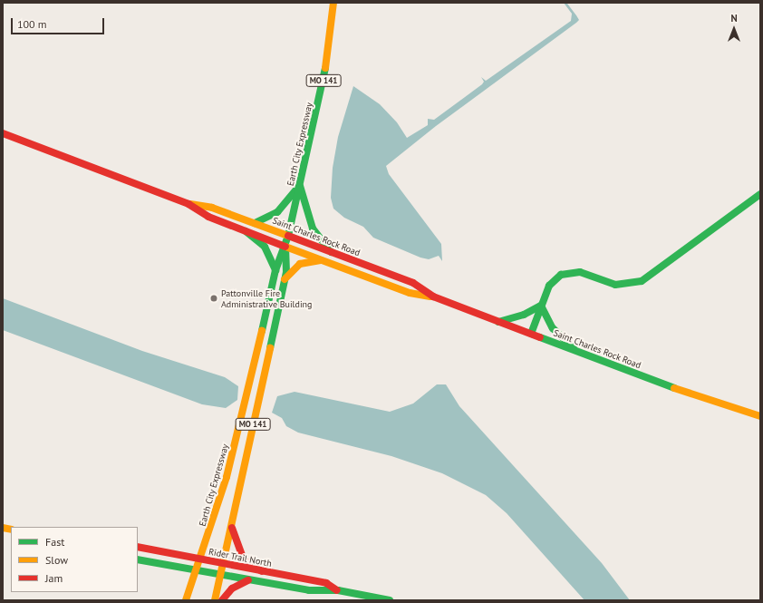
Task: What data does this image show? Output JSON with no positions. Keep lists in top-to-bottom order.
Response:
{
  "streets": {
    "main road": [
      "MO 141",
      "Earth City Expressway",
      "Saint Charles Rock Road",
      "Rider Trail North"
    ]
  },
  "crossings": [
    ["Earth City Expressway", "Saint Charles Rock Road"],
    ["Earth City Expressway", "Rider Trail North"]
  ],
  "places": ["Pattonville Fire Administrative Building"],
  "legend": ["Fast", "Slow", "Jam"],
  "scale_bar": "100 m",
  "north": "top"
}
